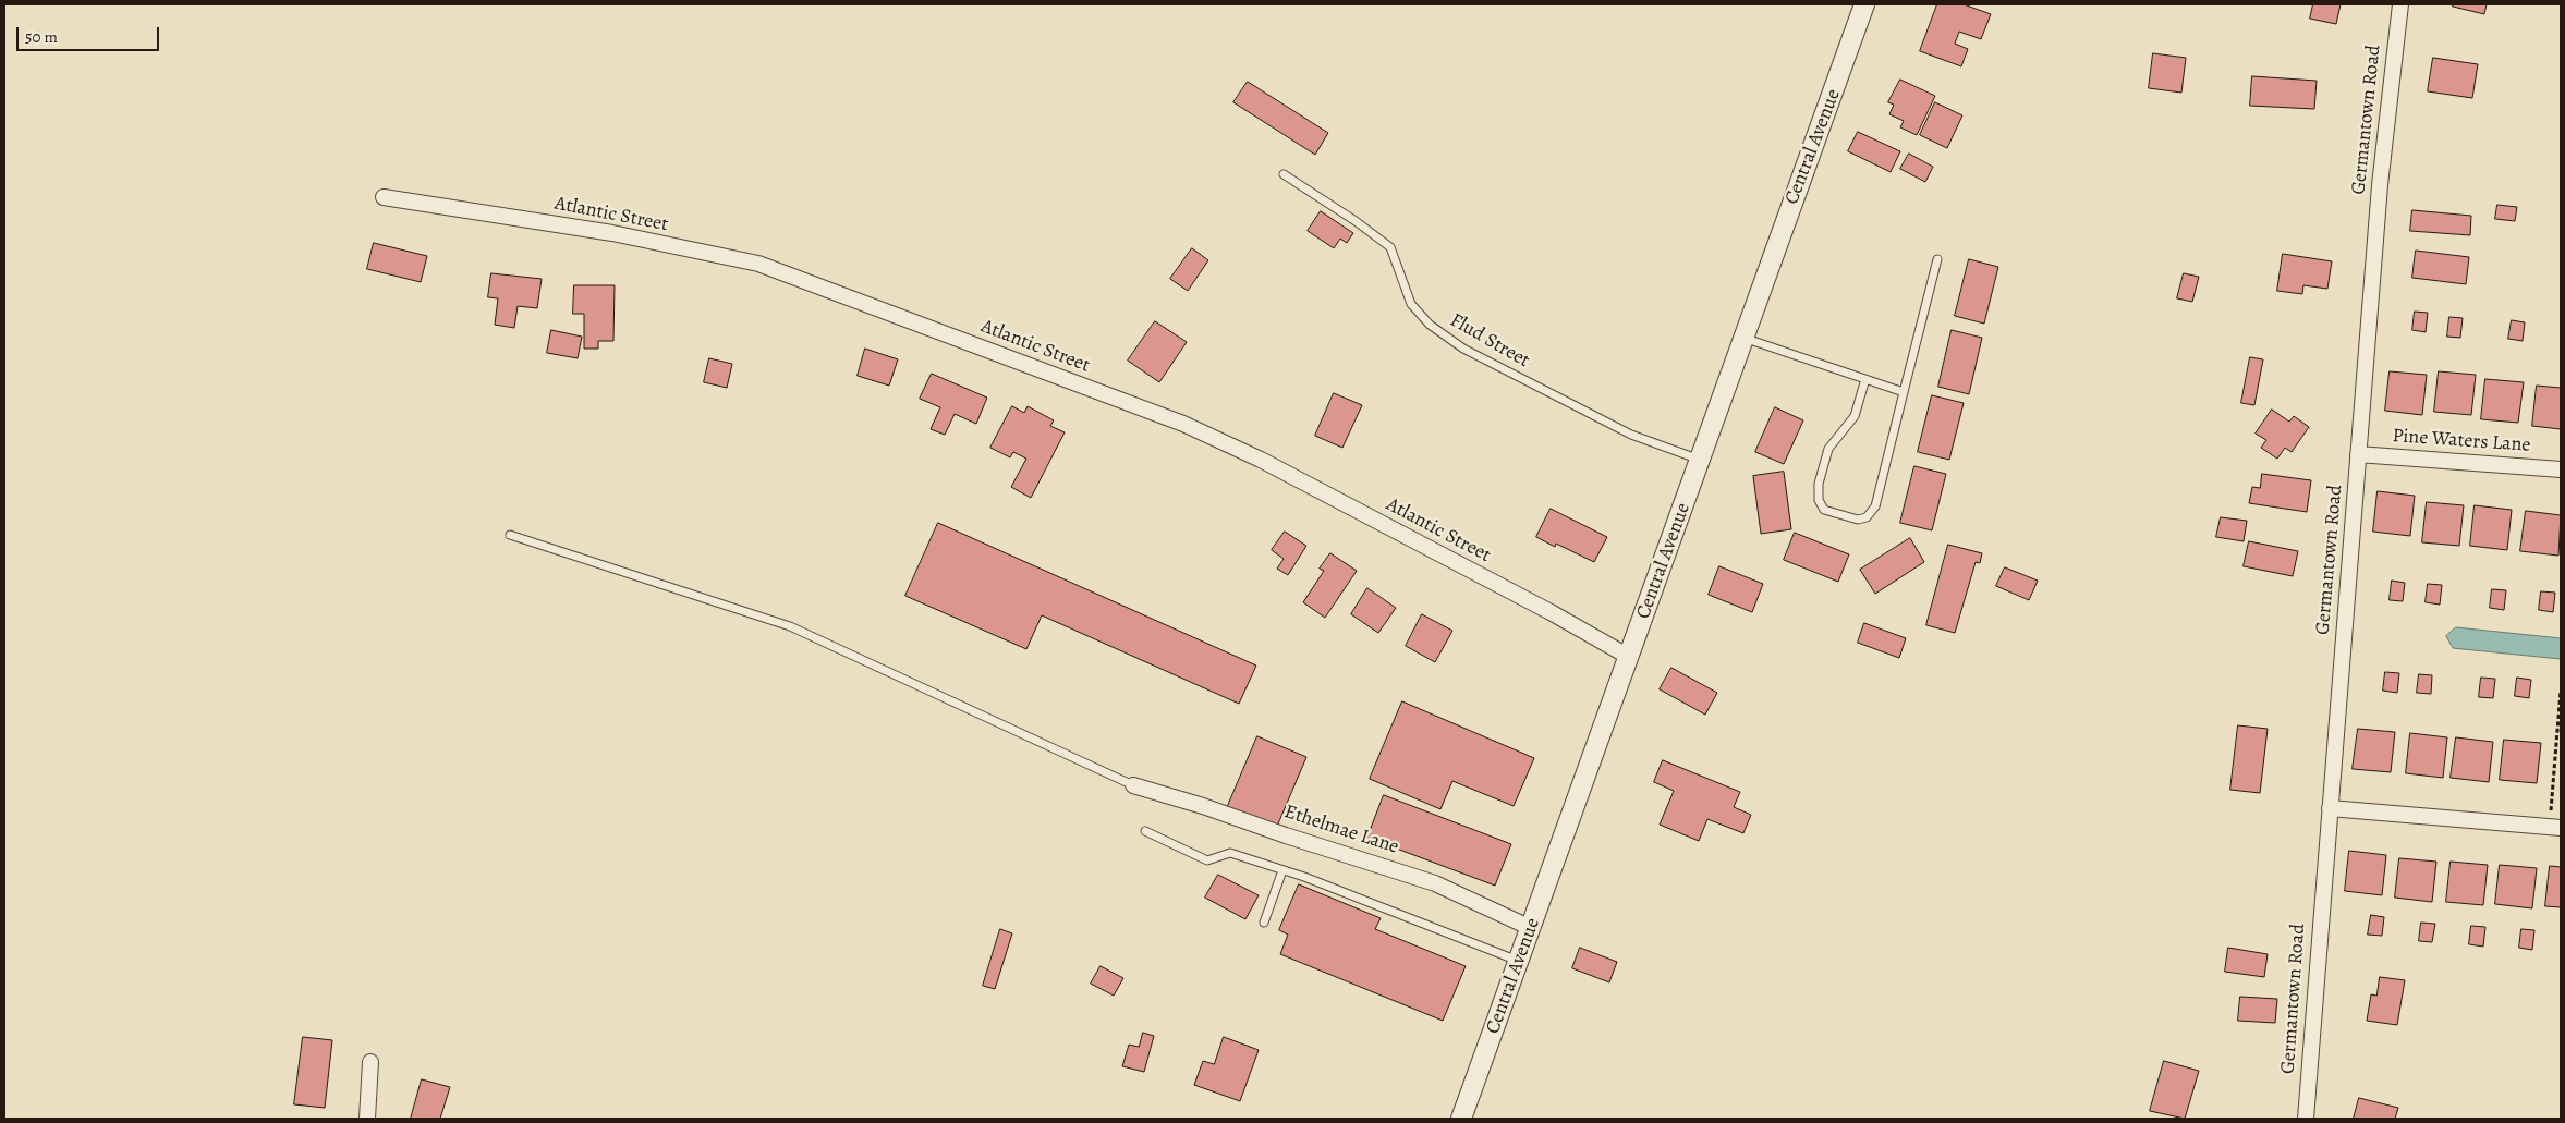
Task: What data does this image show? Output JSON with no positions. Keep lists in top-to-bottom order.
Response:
{
  "streets": {
    "street": [
      "Germantown Road",
      "Central Avenue",
      "Atlantic Street",
      "Pine Waters Lane",
      "Ethelmae Lane"
    ],
    "lane": ["Flud Street"]
  },
  "crossings": [
    ["Germantown Road", "Pine Waters Lane"],
    ["Central Avenue", "Atlantic Street"],
    ["Central Avenue", "Flud Street"],
    ["Central Avenue", "Ethelmae Lane"]
  ],
  "scale_bar": "50 m"
}
